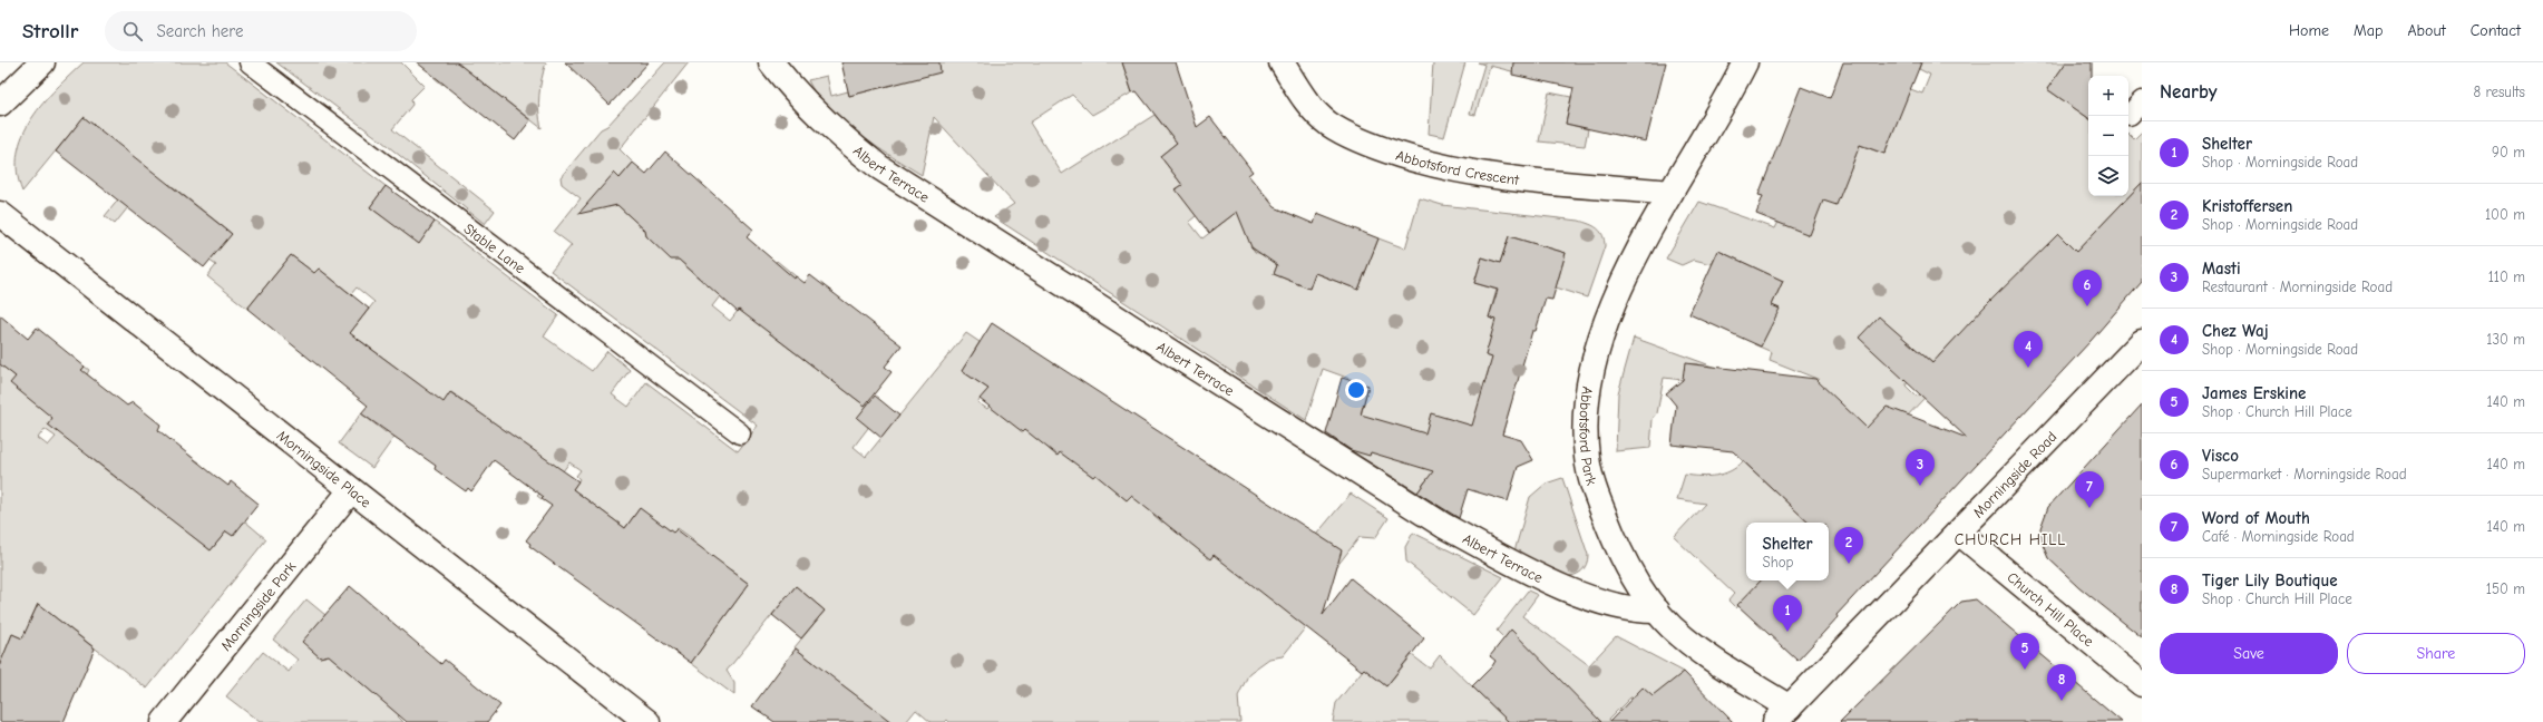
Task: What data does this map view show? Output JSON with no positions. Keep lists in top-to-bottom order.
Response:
{
  "streets": {
    "street": [
      "Abbotsford Crescent",
      "Albert Terrace",
      "Abbotsford Park",
      "Morningside Place",
      "Morningside Road",
      "Morningside Park",
      "Church Hill Place"
    ],
    "lane": ["Stable Lane"]
  },
  "crossings": [
    ["Abbotsford Crescent", "Abbotsford Park"],
    ["Albert Terrace", "Abbotsford Park"],
    ["Abbotsford Park", "Morningside Road"],
    ["Morningside Place", "Morningside Park"],
    ["Morningside Road", "Church Hill Place"]
  ],
  "districts": ["CHURCH HILL"],
  "page": {
    "header": "Strollr",
    "search": "Search here",
    "nav": [
      "Home",
      "Map",
      "About",
      "Contact"
    ],
    "heading": ["Nearby", "8 results"],
    "map_buttons": ["+", "−"],
    "list": [
      {
        "mark": "1",
        "name": "Shelter",
        "note": "Shop · Morningside Road",
        "value": "90 m"
      },
      {
        "mark": "2",
        "name": "Kristoffersen",
        "note": "Shop · Morningside Road",
        "value": "100 m"
      },
      {
        "mark": "3",
        "name": "Masti",
        "note": "Restaurant · Morningside Road",
        "value": "110 m"
      },
      {
        "mark": "4",
        "name": "Chez Waj",
        "note": "Shop · Morningside Road",
        "value": "130 m"
      },
      {
        "mark": "5",
        "name": "James Erskine",
        "note": "Shop · Church Hill Place",
        "value": "140 m"
      },
      {
        "mark": "6",
        "name": "Visco",
        "note": "Supermarket · Morningside Road",
        "value": "140 m"
      },
      {
        "mark": "7",
        "name": "Word of Mouth",
        "note": "Café · Morningside Road",
        "value": "140 m"
      },
      {
        "mark": "8",
        "name": "Tiger Lily Boutique",
        "note": "Shop · Church Hill Place",
        "value": "150 m"
      }
    ],
    "pins": [
      "6",
      "4",
      "3",
      "7",
      "2",
      "1",
      "5",
      "8"
    ],
    "popup": ["Shelter", "Shop"],
    "buttons": ["Save", "Share"]
  }
}
